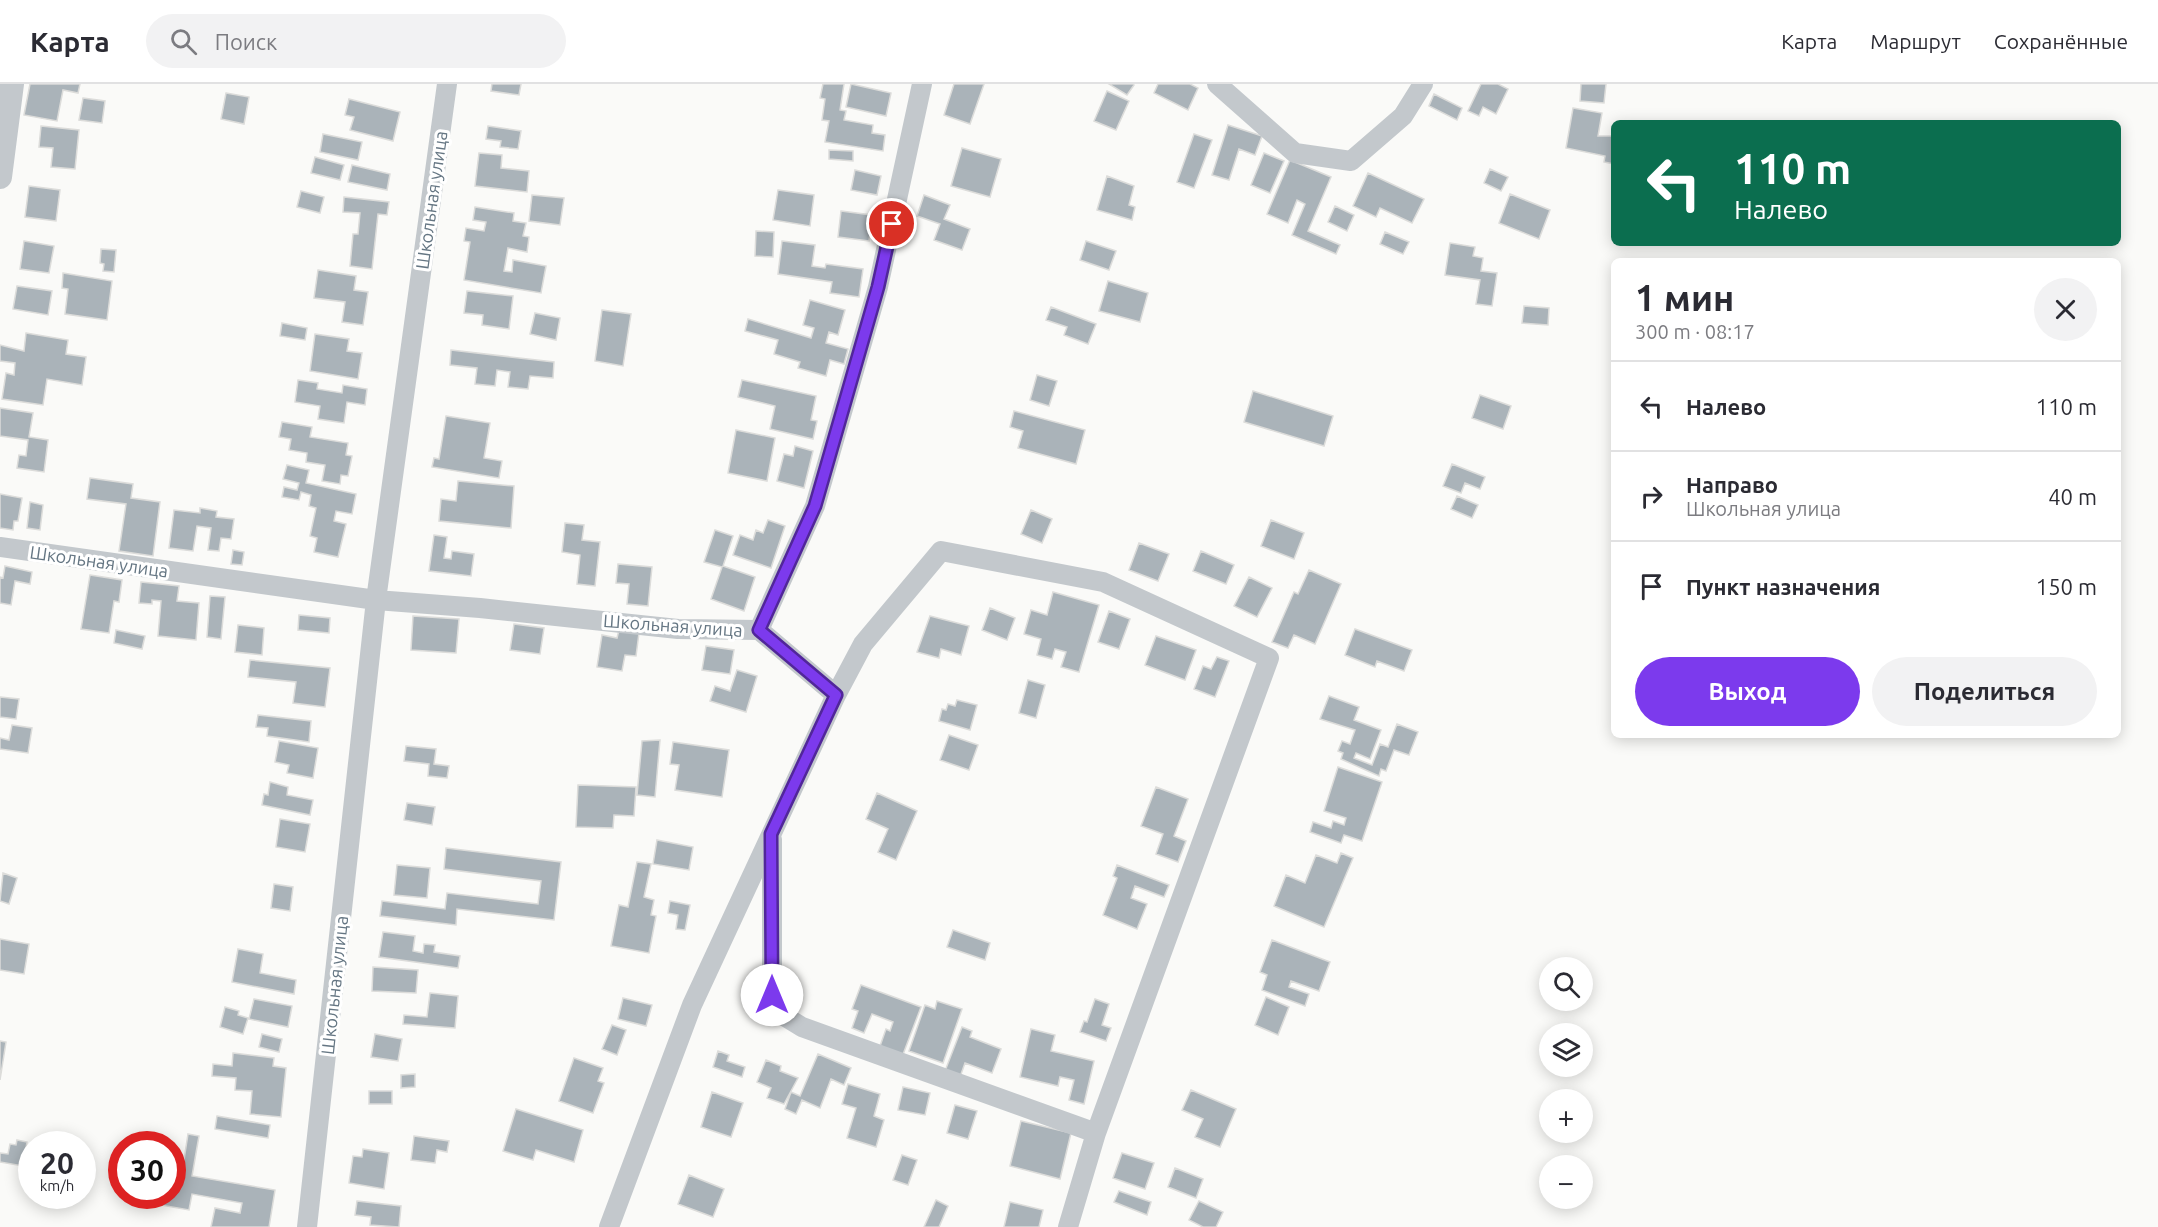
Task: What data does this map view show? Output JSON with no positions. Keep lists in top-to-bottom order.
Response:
{
  "streets": {
    "street": ["Школьная улица"]
  },
  "page": {
    "header": "Карта",
    "search": "Поиск",
    "nav": ["Карта", "Маршрут", "Сохранённые"],
    "turn": ["110 m", "Налево"],
    "heading": ["1 мин", "300 m · 08:17"],
    "list": [
      {
        "name": "Налево",
        "value": "110 m"
      },
      {
        "name": "Направо",
        "note": "Школьная улица",
        "value": "40 m"
      },
      {
        "name": "Пункт назначения",
        "value": "150 m"
      }
    ],
    "buttons": ["Выход", "Поделиться"],
    "map_buttons": ["+", "−"],
    "speed": "20 km/h",
    "limit": "30"
  }
}
